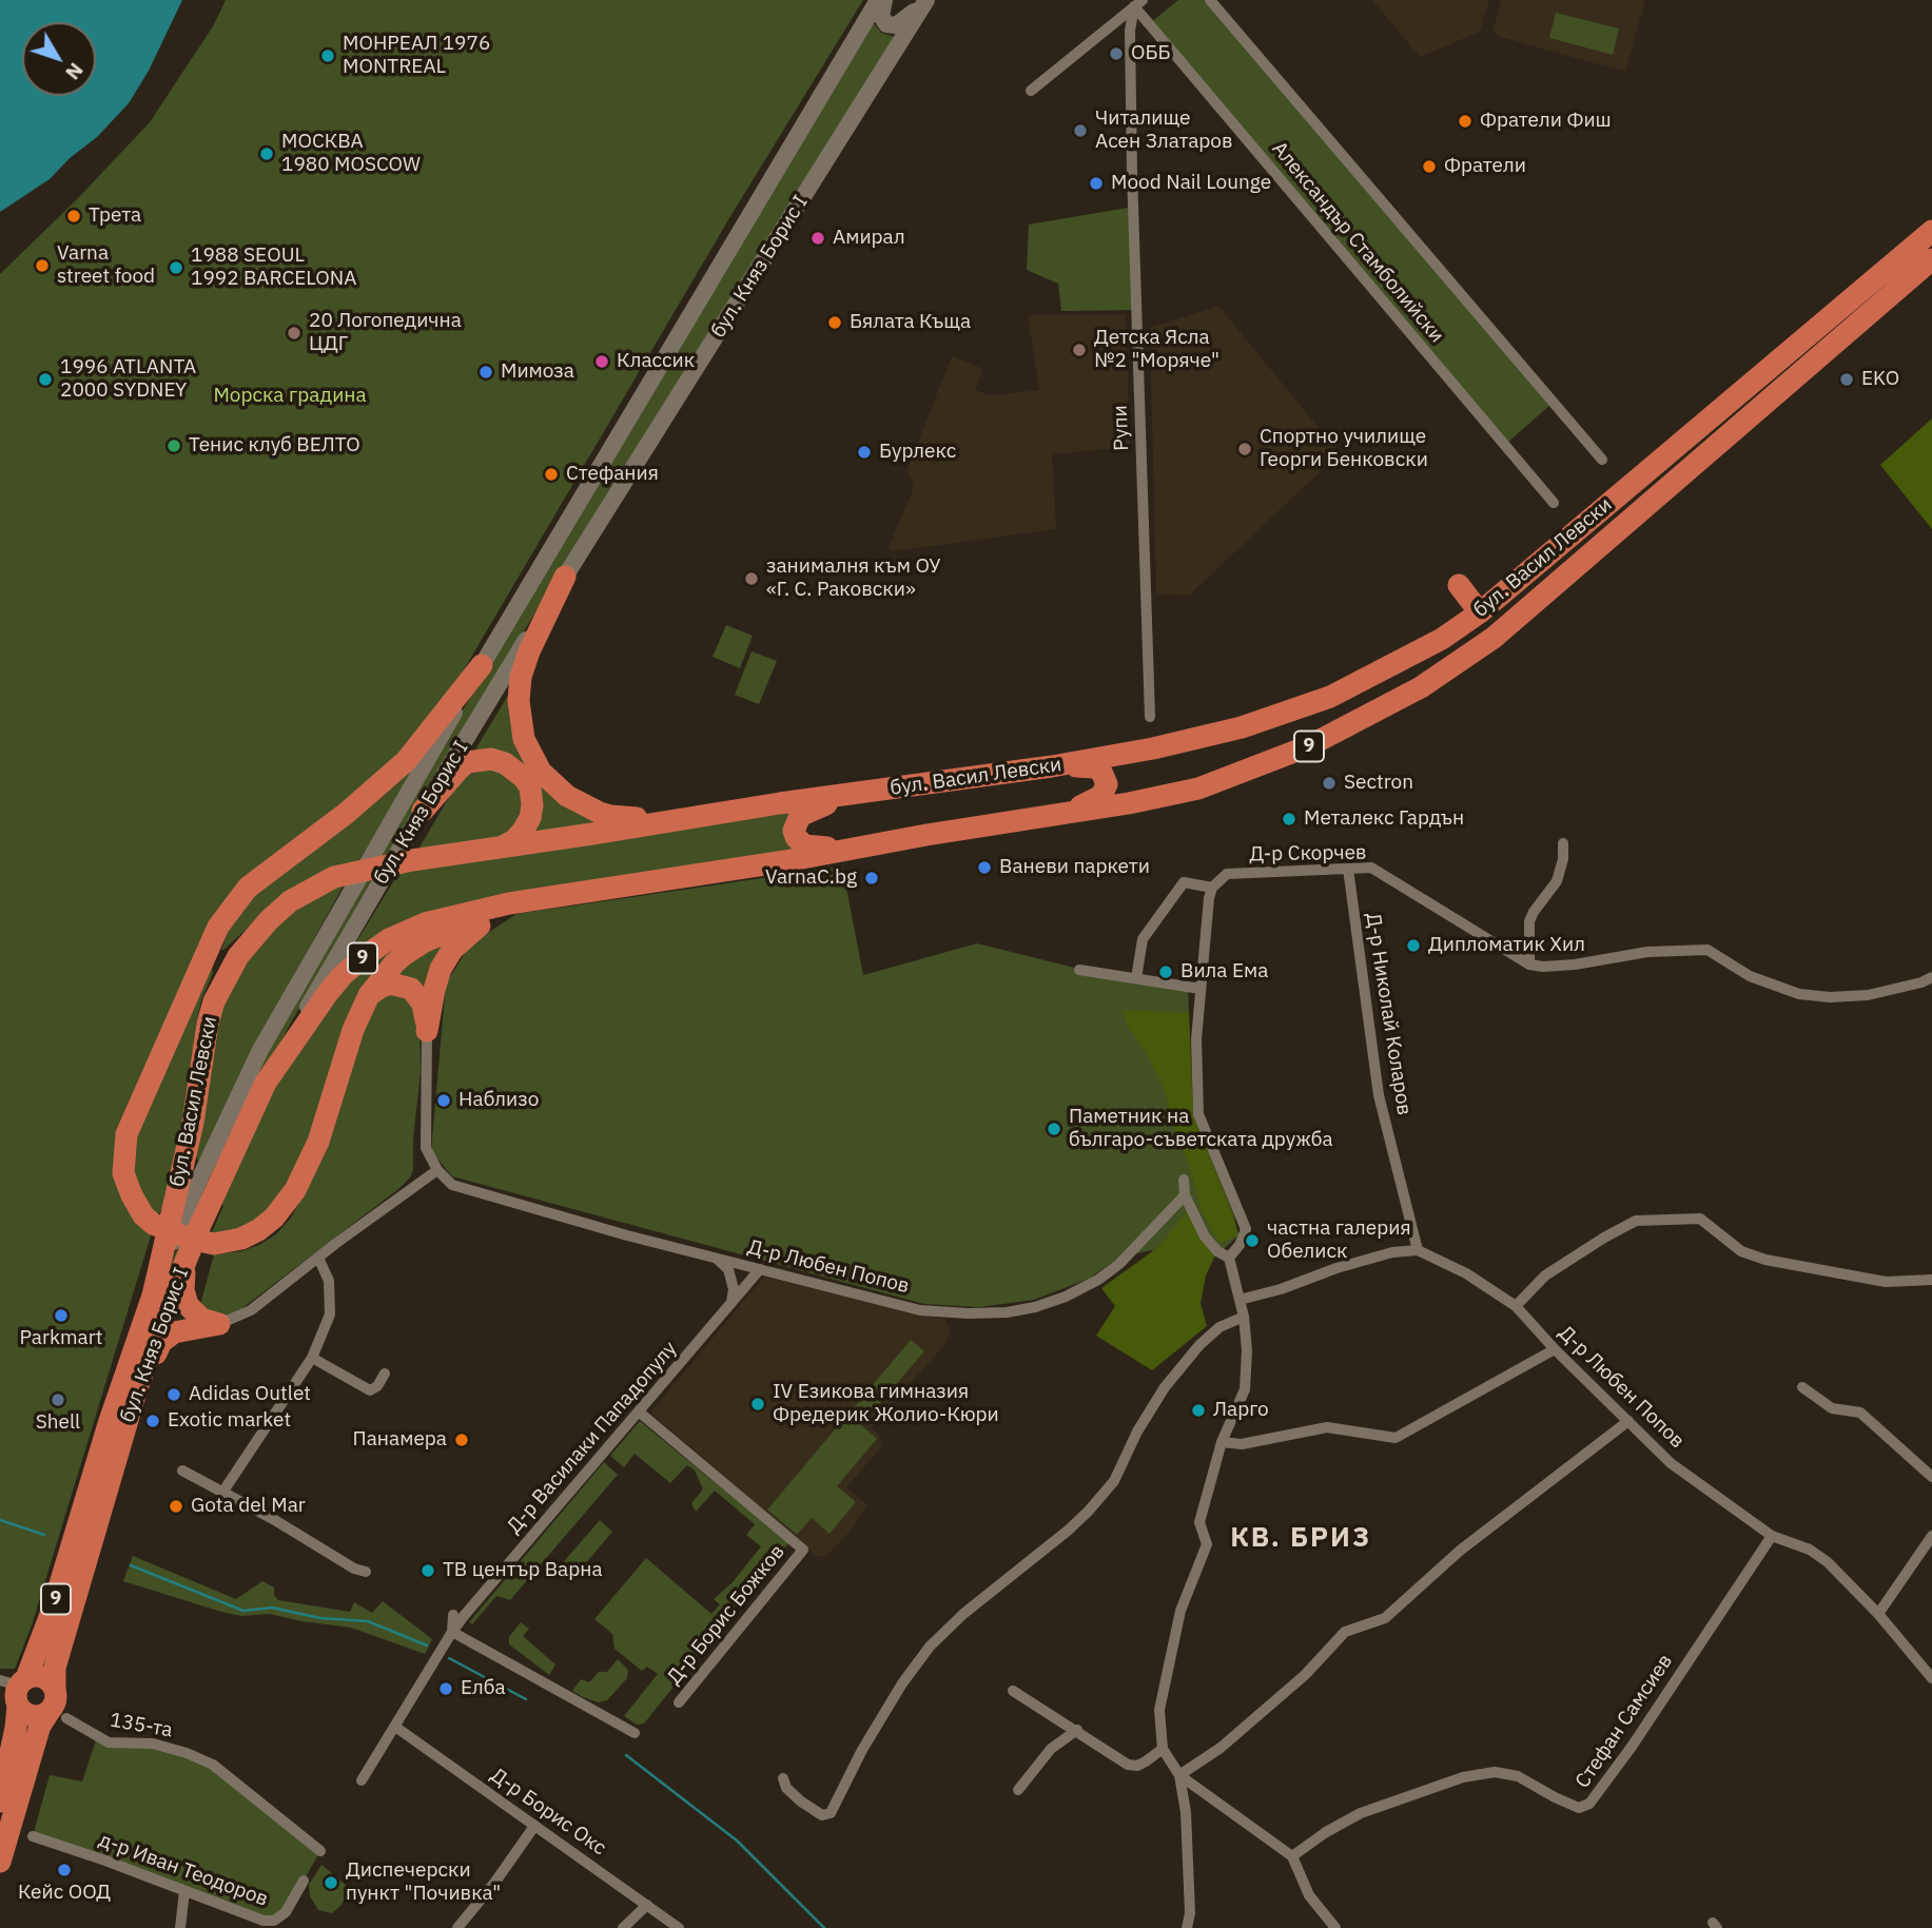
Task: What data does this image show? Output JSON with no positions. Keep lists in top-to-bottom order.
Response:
{
  "streets": {
    "highway": ["бул. Княз Борис I", "бул. Васил Левски", "9"],
    "street": [
      "Александър Стамболийски",
      "Рупи",
      "Д-р Скорчев",
      "Д-р Николай Коларов",
      "Д-р Любен Попов",
      "Д-р Василаки Пападопулу",
      "Д-р Борис Божков",
      "Стефан Самсиев",
      "135-та",
      "Д-р Борис Окс",
      "д-р Иван Теодоров"
    ]
  },
  "crossings": [
    ["Александър Стамболийски", "Рупи"],
    ["бул. Княз Борис I", "бул. Васил Левски"],
    ["бул. Княз Борис I", "9"],
    ["9", "135-та"],
    ["Д-р Скорчев", "Д-р Николай Коларов"],
    ["Д-р Николай Коларов", "Д-р Любен Попов"],
    ["Д-р Любен Попов", "Д-р Василаки Пападопулу"],
    ["Д-р Любен Попов", "Стефан Самсиев"],
    ["Д-р Василаки Пападопулу", "Д-р Борис Божков"],
    ["Д-р Василаки Пападопулу", "Д-р Борис Окс"]
  ],
  "districts": ["КВ. БРИЗ"],
  "parks": ["Морска градина"],
  "places": [
    "ОББ",
    "МОНРЕАЛ 1976 MONTREAL",
    "Фратели Фиш",
    "Читалище Асен Златаров",
    "МОСКВА 1980 MOSCOW",
    "Фратели",
    "Mood Nail Lounge",
    "Трета",
    "Амирал",
    "Varna street food",
    "1988 SEOUL 1992 BARCELONA",
    "Бялата Къща",
    "20 Логопедична ЦДГ",
    "Детска Ясла №2 \"Моряче\"",
    "Классик",
    "Мимоза",
    "1996 ATLANTA 2000 SYDNEY",
    "EKO",
    "Тенис клуб ВЕЛТО",
    "Спортно училище Георги Бенковски",
    "Бурлекс",
    "Стефания",
    "занималня към ОУ «Г. С. Раковски»",
    "Sectron",
    "Металекс Гардън",
    "Ваневи паркети",
    "VarnaC.bg",
    "Дипломатик Хил",
    "Вила Ема",
    "Наблизо",
    "Паметник на българо-съветската дружба",
    "частна галерия Обелиск",
    "Parkmart",
    "Adidas Outlet",
    "Shell",
    "IV Езикова гимназия Фредерик Жолио-Кюри",
    "Ларго",
    "Exotic market",
    "Панамера",
    "Gota del Mar",
    "ТВ център Варна",
    "Елба",
    "Кейс ООД",
    "Диспечерски пункт \"Почивка\""
  ],
  "north": "bottom right"
}
